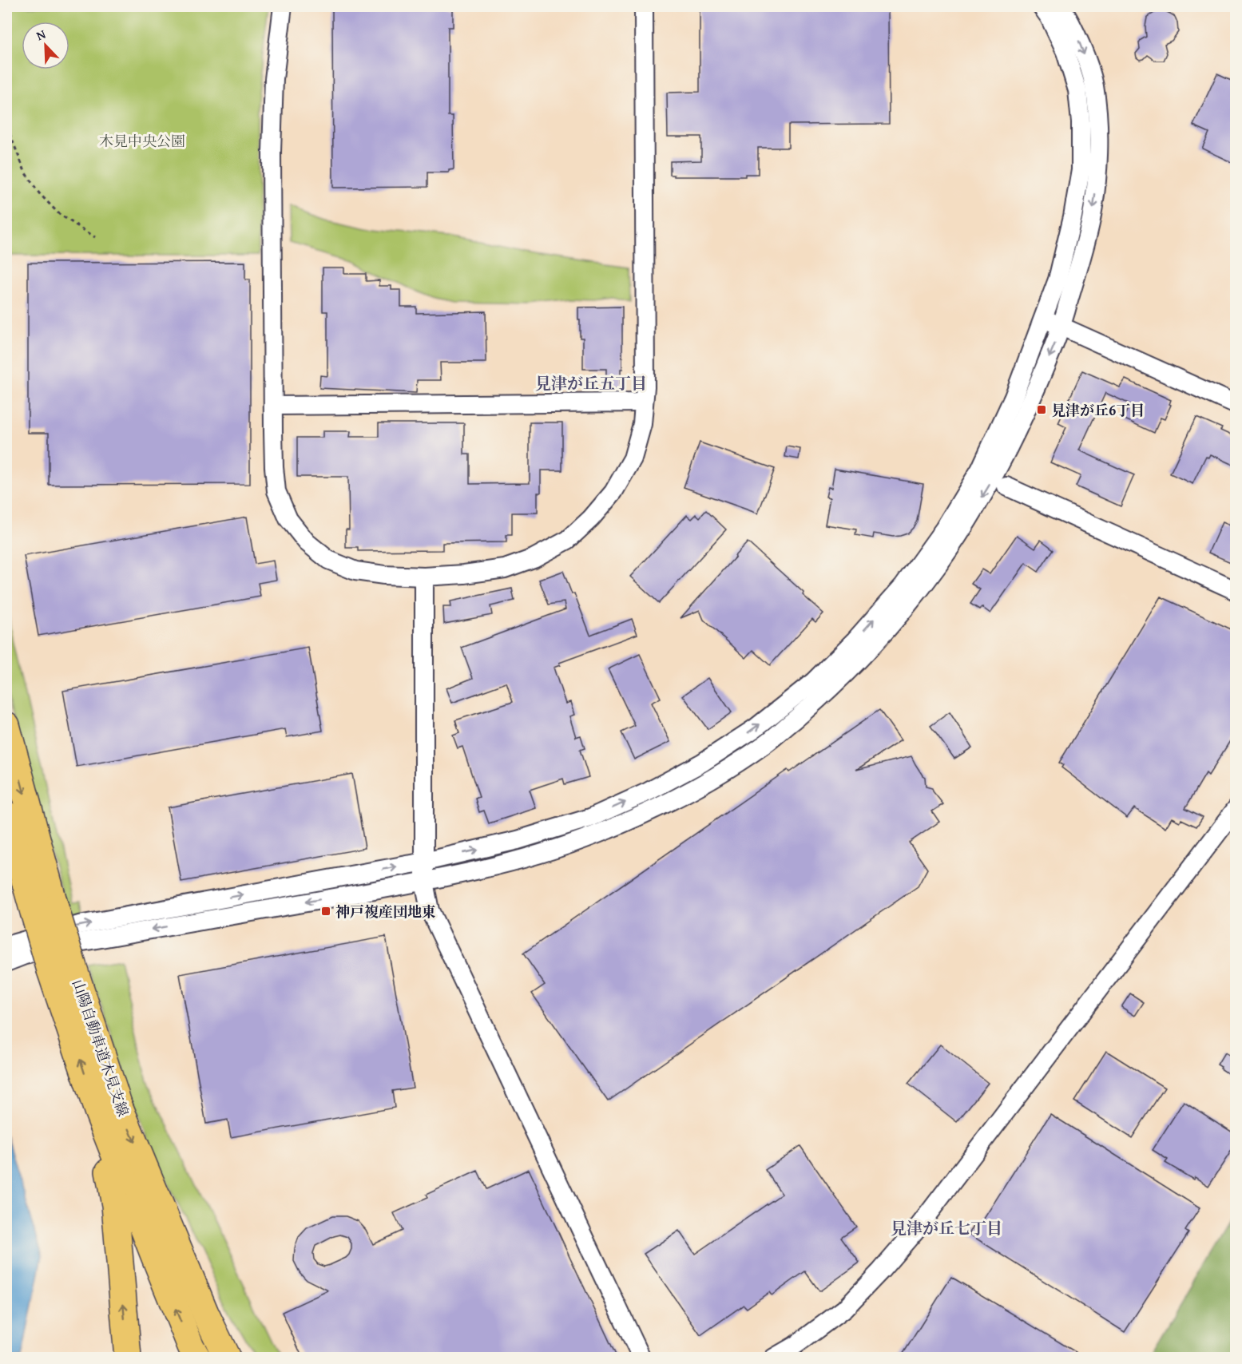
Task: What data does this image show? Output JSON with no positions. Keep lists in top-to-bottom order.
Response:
{
  "streets": {
    "highway": ["山陽自動車道木見支線"]
  },
  "districts": ["見津が丘五丁目", "見津が丘七丁目"],
  "parks": ["木見中央公園"],
  "places": {
    "transit": ["見津が丘6丁目", "神戸複産団地東"]
  },
  "north": "top left"
}
